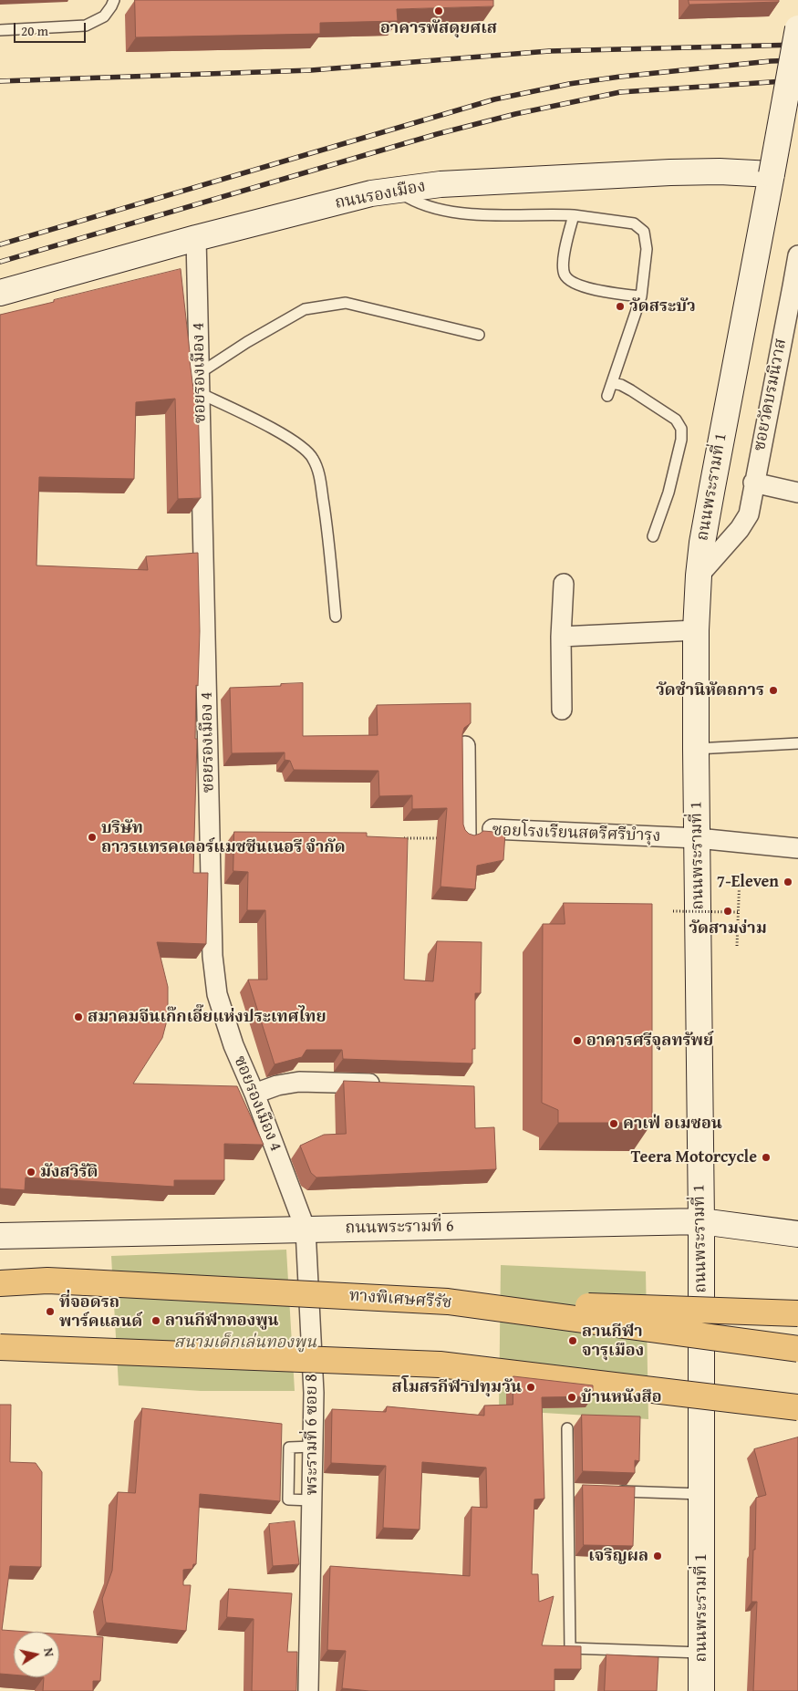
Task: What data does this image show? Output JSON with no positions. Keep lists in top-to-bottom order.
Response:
{
  "streets": {
    "highway": ["ทางพิเศษศรีรัช"],
    "main road": ["ถนนรองเมือง", "ถนนพระรามที่ 1", "ถนนพระรามที่ 6"],
    "street": [
      "ซอยรองเมือง 4",
      "ซอยวัดบรมนิวาส",
      "ซอยโรงเรียนสตรีศรีบำรุง",
      "พระรามที่ 6 ซอย 8"
    ]
  },
  "crossings": [
    ["ถนนรองเมือง", "ซอยรองเมือง 4"],
    ["ถนนรองเมือง", "ถนนพระรามที่ 1"],
    ["ซอยรองเมือง 4", "ถนนพระรามที่ 6"],
    ["ซอยรองเมือง 4", "พระรามที่ 6 ซอย 8"],
    ["ซอยวัดบรมนิวาส", "ถนนพระรามที่ 1"],
    ["ถนนพระรามที่ 1", "ซอยโรงเรียนสตรีศรีบำรุง"],
    ["ถนนพระรามที่ 1", "ถนนพระรามที่ 6"],
    ["ถนนพระรามที่ 6", "พระรามที่ 6 ซอย 8"]
  ],
  "parks": ["สนามเด็กเล่นทองพูน"],
  "places": [
    "อาคารพัสดุยศเส",
    "วัดสระบัว",
    "วัดชำนิหัตถการ",
    "บริษัท ถาวรแทรคเตอร์แมชชีนเนอรี จำกัด",
    "7-Eleven",
    "วัดสามง่าม",
    "สมาคมจีนเก๊กเอี๊ยแห่งประเทศไทย",
    "อาคารศรีจุลทรัพย์",
    "คาเฟ่ อเมซอน",
    "Teera Motorcycle",
    "มังสวิรัติ",
    "ที่จอดรถ พาร์คแลนด์",
    "ลานกีฬาทองพูน",
    "ลานกีฬา จารุเมือง",
    "สโมสรกีฬาปทุมวัน",
    "บ้านหนังสือ",
    "เจริญผล"
  ],
  "scale_bar": "20 m",
  "north": "right"
}
